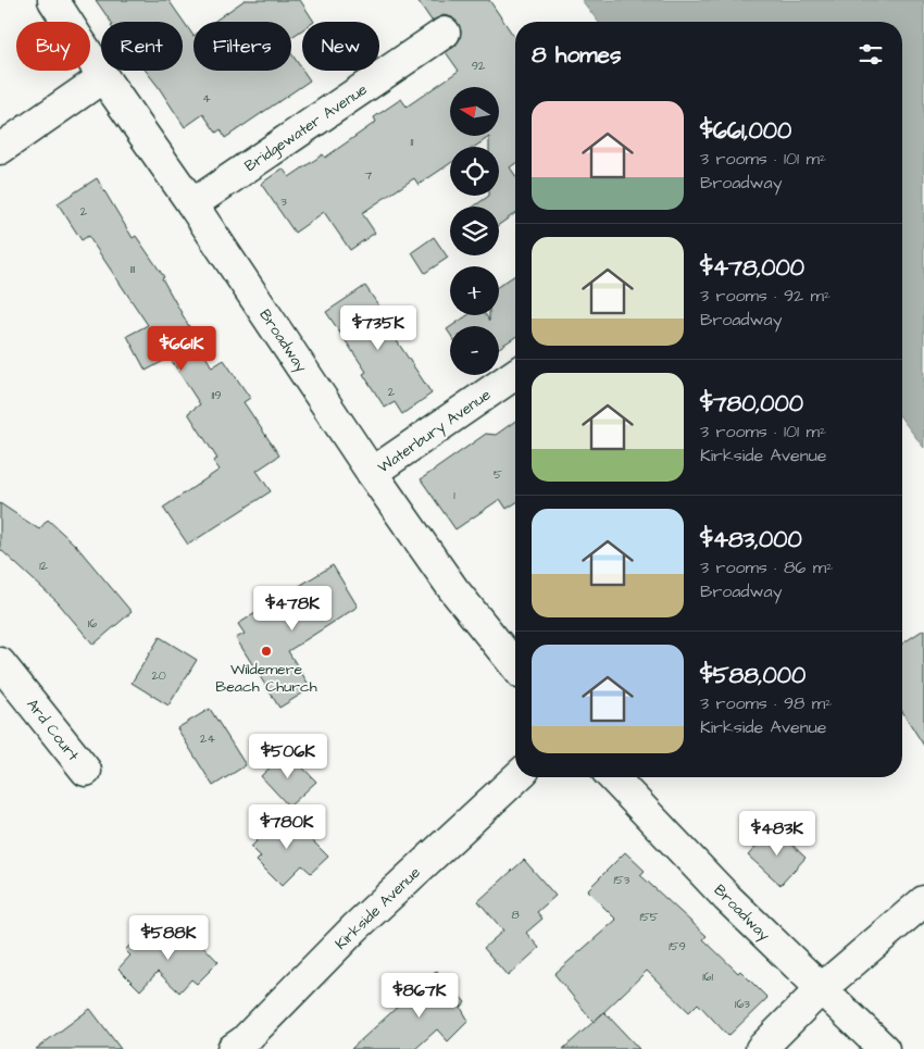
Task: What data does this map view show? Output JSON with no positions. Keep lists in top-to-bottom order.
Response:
{
  "streets": {
    "street": [
      "Bridgewater Avenue",
      "Broadway",
      "Waterbury Avenue",
      "Ard Court",
      "Kirkside Avenue"
    ]
  },
  "crossings": [
    ["Bridgewater Avenue", "Broadway"],
    ["Broadway", "Waterbury Avenue"]
  ],
  "places": ["Wildemere Beach Church"],
  "house_numbers": [
    "92",
    "4",
    "11",
    "7",
    "3",
    "2",
    "111",
    "2",
    "119",
    "5",
    "1",
    "12",
    "16",
    "20",
    "24",
    "153",
    "8",
    "155",
    "159",
    "161",
    "163"
  ],
  "north": "left",
  "page": {
    "chip": [
      "Buy",
      "Rent",
      "Filters",
      "New"
    ],
    "heading": "8 homes",
    "map_buttons": ["+", "−"],
    "list": [
      {
        "name": "$661,000",
        "note": "3 rooms · 101 m² · Broadway"
      },
      {
        "name": "$478,000",
        "note": "3 rooms · 92 m² · Broadway"
      },
      {
        "name": "$780,000",
        "note": "3 rooms · 101 m² · Kirkside Avenue"
      },
      {
        "name": "$483,000",
        "note": "3 rooms · 86 m² · Broadway"
      },
      {
        "name": "$588,000",
        "note": "3 rooms · 98 m² · Kirkside Avenue"
      }
    ],
    "price": [
      "$735K",
      "$661K",
      "$478K",
      "$506K",
      "$780K",
      "$483K",
      "$588K",
      "$867K"
    ]
  }
}
